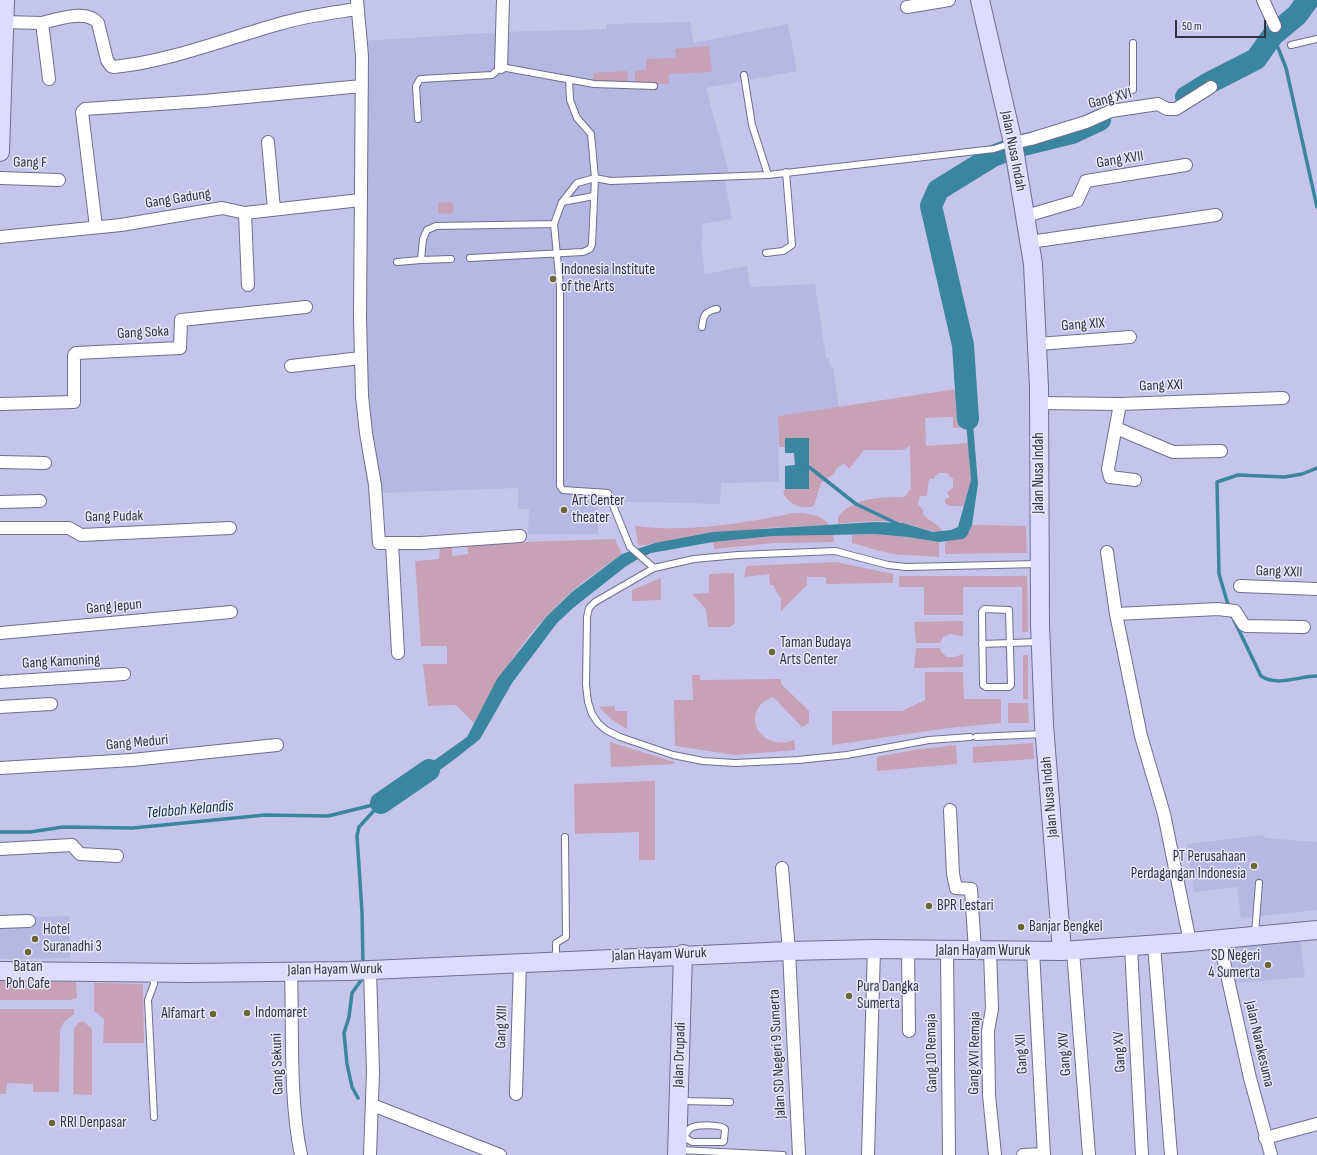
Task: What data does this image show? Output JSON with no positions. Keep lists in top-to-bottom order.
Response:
{
  "streets": {
    "main road": ["Jalan Nusa Indah", "Jalan Hayam Wuruk", "Jalan Drupadi"],
    "street": [
      "Gang XVI",
      "Gang XVII",
      "Gang F",
      "Gang Gadung",
      "Gang XIX",
      "Gang Soka",
      "Gang XXI",
      "Gang Pudak",
      "Gang XXII",
      "Gang Jepun",
      "Gang Kamoning",
      "Gang Meduri",
      "Gang XIII",
      "Jalan Narakesuma",
      "Gang XV",
      "Gang 10 Remaja",
      "Gang XVI Remaja",
      "Jalan SD Negeri 9 Sumerta",
      "Gang XII",
      "Gang XIV",
      "Gang Sekuni"
    ]
  },
  "crossings": [
    ["Gang XVI", "Jalan Nusa Indah"],
    ["Jalan Nusa Indah", "Gang XVII"],
    ["Jalan Nusa Indah", "Gang XIX"],
    ["Jalan Nusa Indah", "Gang XXI"],
    ["Jalan Nusa Indah", "Jalan Hayam Wuruk"],
    ["Jalan Nusa Indah", "Gang XIV"],
    ["Jalan Hayam Wuruk", "Gang XIII"],
    ["Jalan Hayam Wuruk", "Jalan Narakesuma"],
    ["Jalan Hayam Wuruk", "Gang XV"],
    ["Jalan Hayam Wuruk", "Gang 10 Remaja"],
    ["Jalan Hayam Wuruk", "Gang XVI Remaja"],
    ["Jalan Hayam Wuruk", "Jalan SD Negeri 9 Sumerta"],
    ["Jalan Hayam Wuruk", "Gang XII"],
    ["Jalan Hayam Wuruk", "Gang XIV"],
    ["Jalan Hayam Wuruk", "Jalan Drupadi"],
    ["Jalan Hayam Wuruk", "Gang Sekuni"]
  ],
  "water": ["Telabah Kelandis"],
  "places": [
    "Indonesia Institute of the Arts",
    "Art Center theater",
    "Taman Budaya Arts Center",
    "PT Perusahaan Perdagangan Indonesia",
    "BPR Lestari",
    "Banjar Bengkel",
    "Hotel Suranadhi 3",
    "Batan Poh Cafe",
    "SD Negeri 4 Sumerta",
    "Pura Dangka Sumerta",
    "Indomaret",
    "Alfamart",
    "RRI Denpasar"
  ],
  "scale_bar": "50 m"
}
